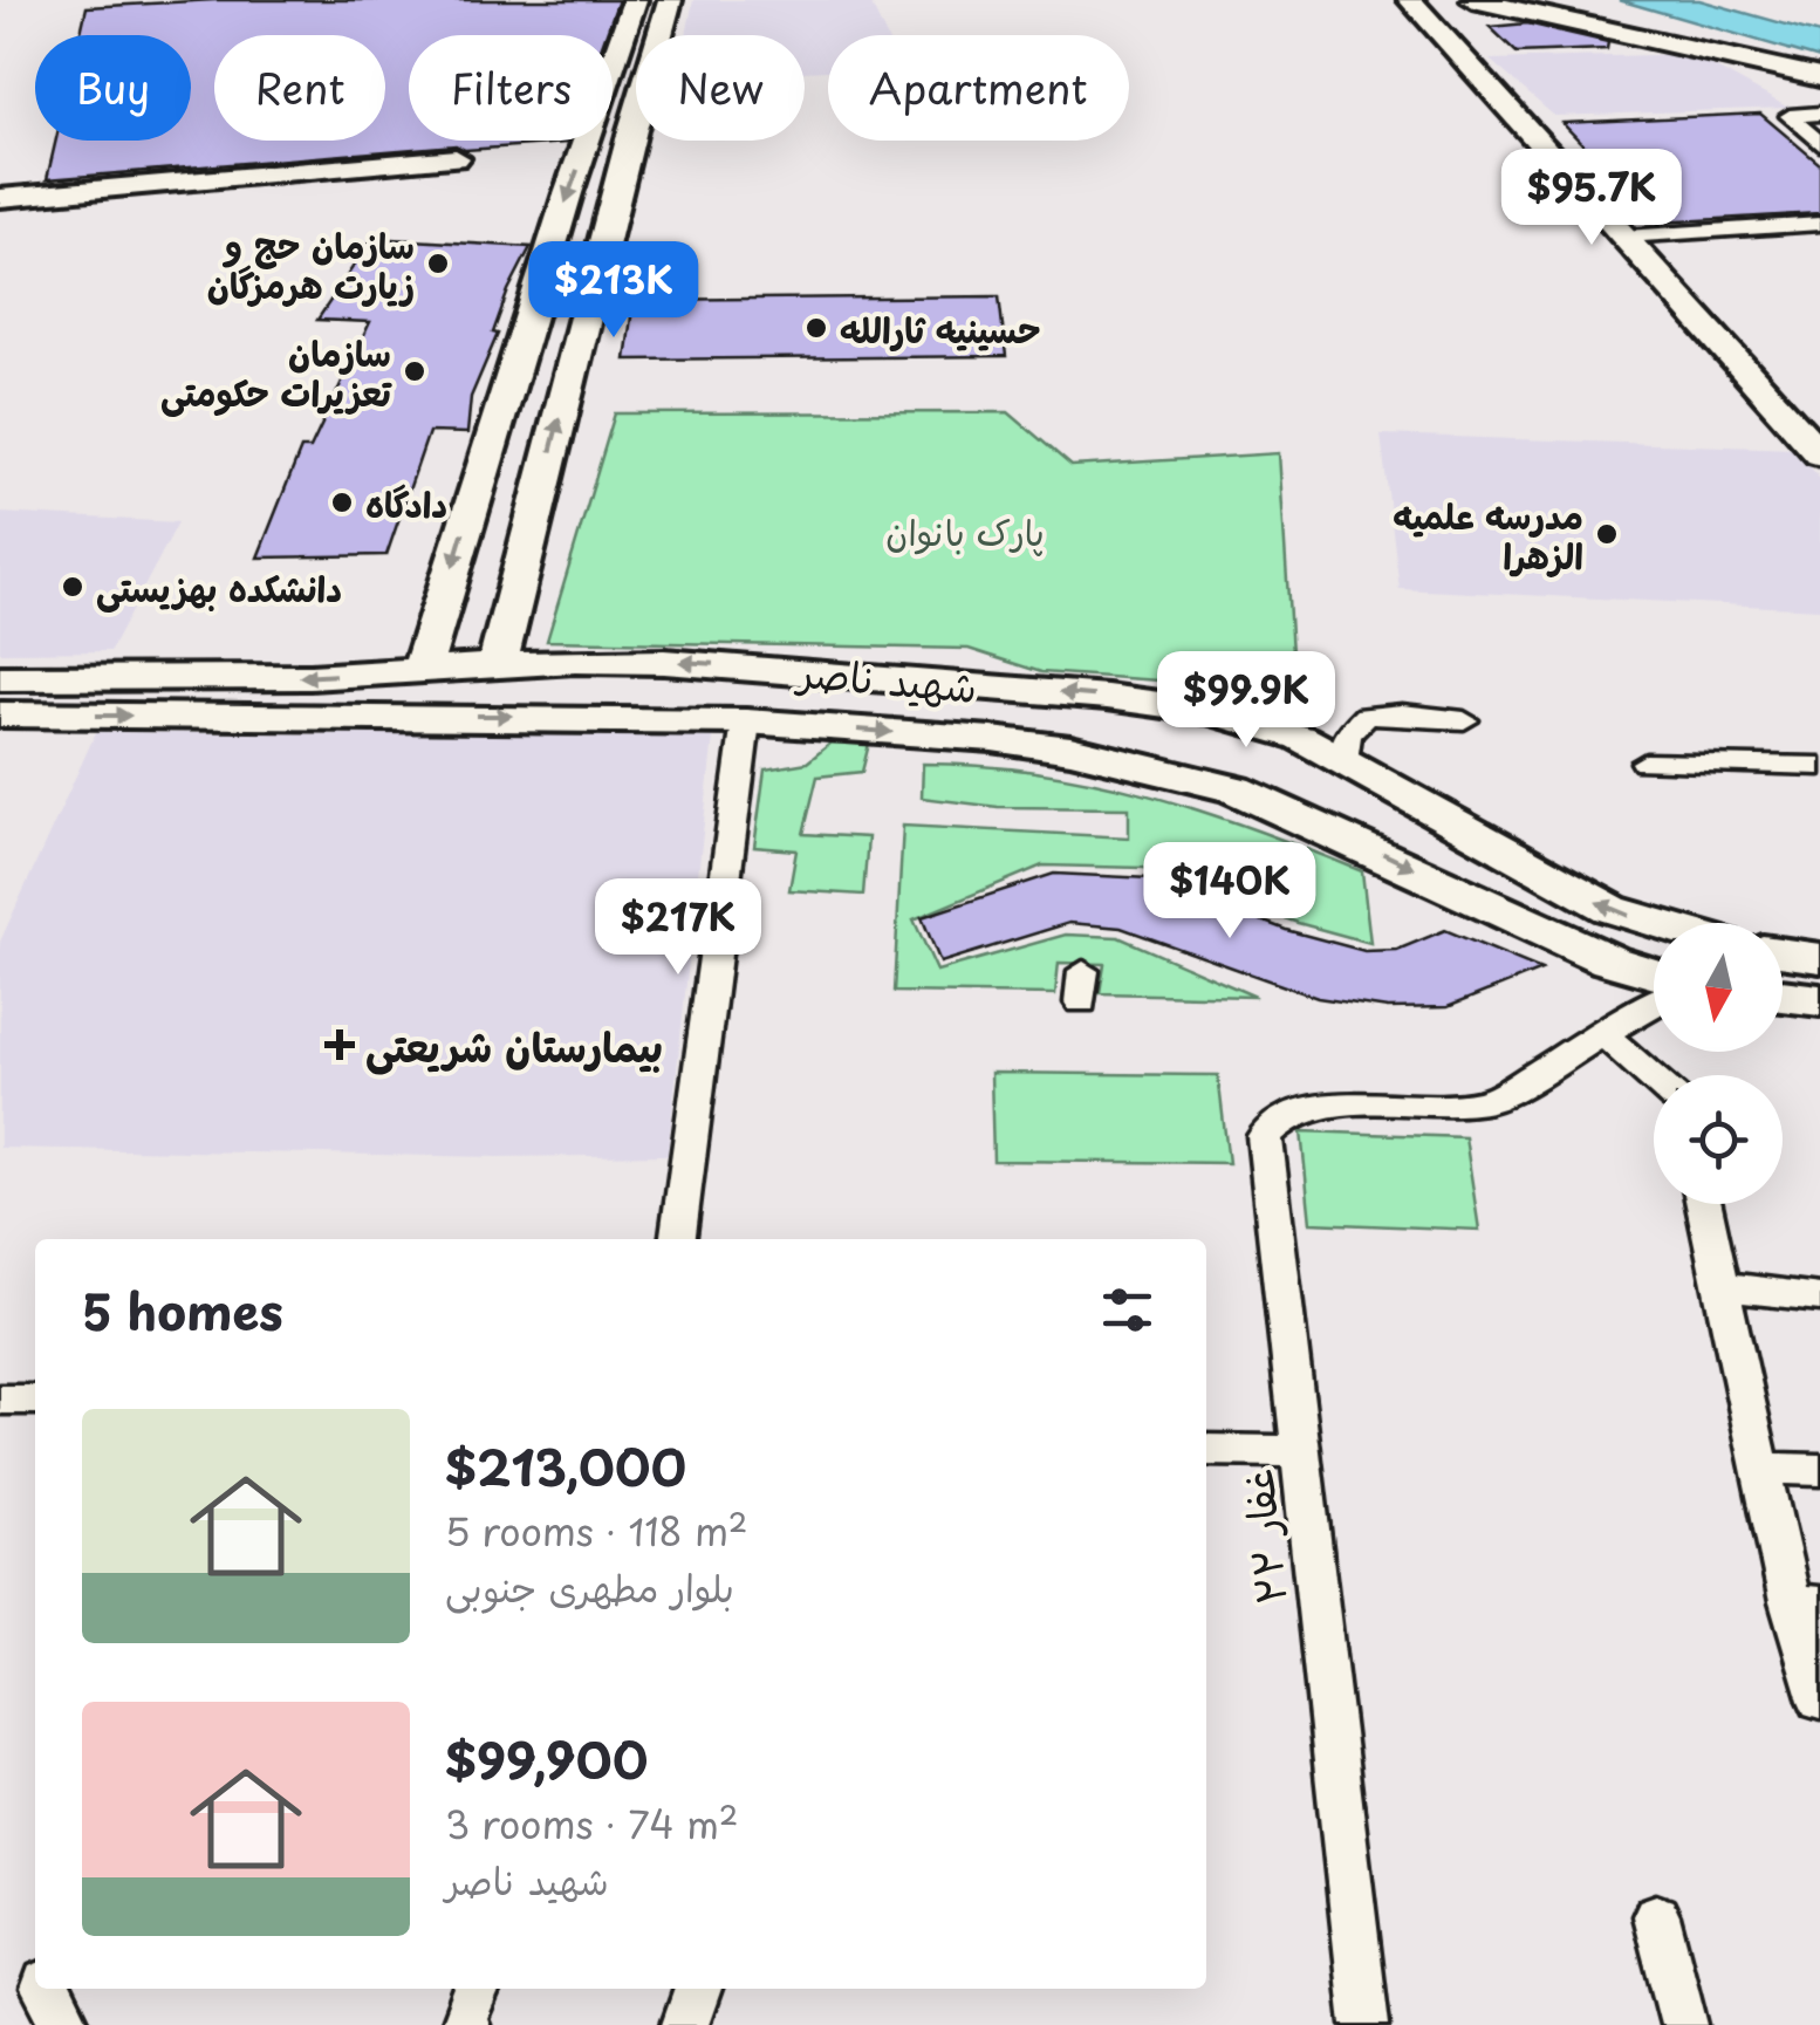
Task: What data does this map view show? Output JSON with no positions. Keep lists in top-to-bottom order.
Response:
{
  "streets": {
    "street": ["شهید ناصر", "غفار ۲۲"]
  },
  "parks": ["پارک بانوان"],
  "places": {
    "other": [
      "سازمان حج و زیارت هرمزگان",
      "حسینیه ثارالله",
      "سازمان تعزیرات حکومتی",
      "دادگاه",
      "مدرسه علمیه الزهرا",
      "دانشکده بهزیستی"
    ],
    "health": ["بیمارستان شریعتی"]
  },
  "north": "bottom",
  "page": {
    "chip": [
      "Buy",
      "Rent",
      "Filters",
      "New",
      "Apartment"
    ],
    "price": [
      "$95.7K",
      "$213K",
      "$99.9K",
      "$140K",
      "$217K"
    ],
    "heading": "5 homes",
    "list": [
      {
        "name": "$213,000",
        "note": "5 rooms · 118 m² · بلوار مطهری جنوبی"
      },
      {
        "name": "$99,900",
        "note": "3 rooms · 74 m² · شهید ناصر"
      }
    ]
  }
}
